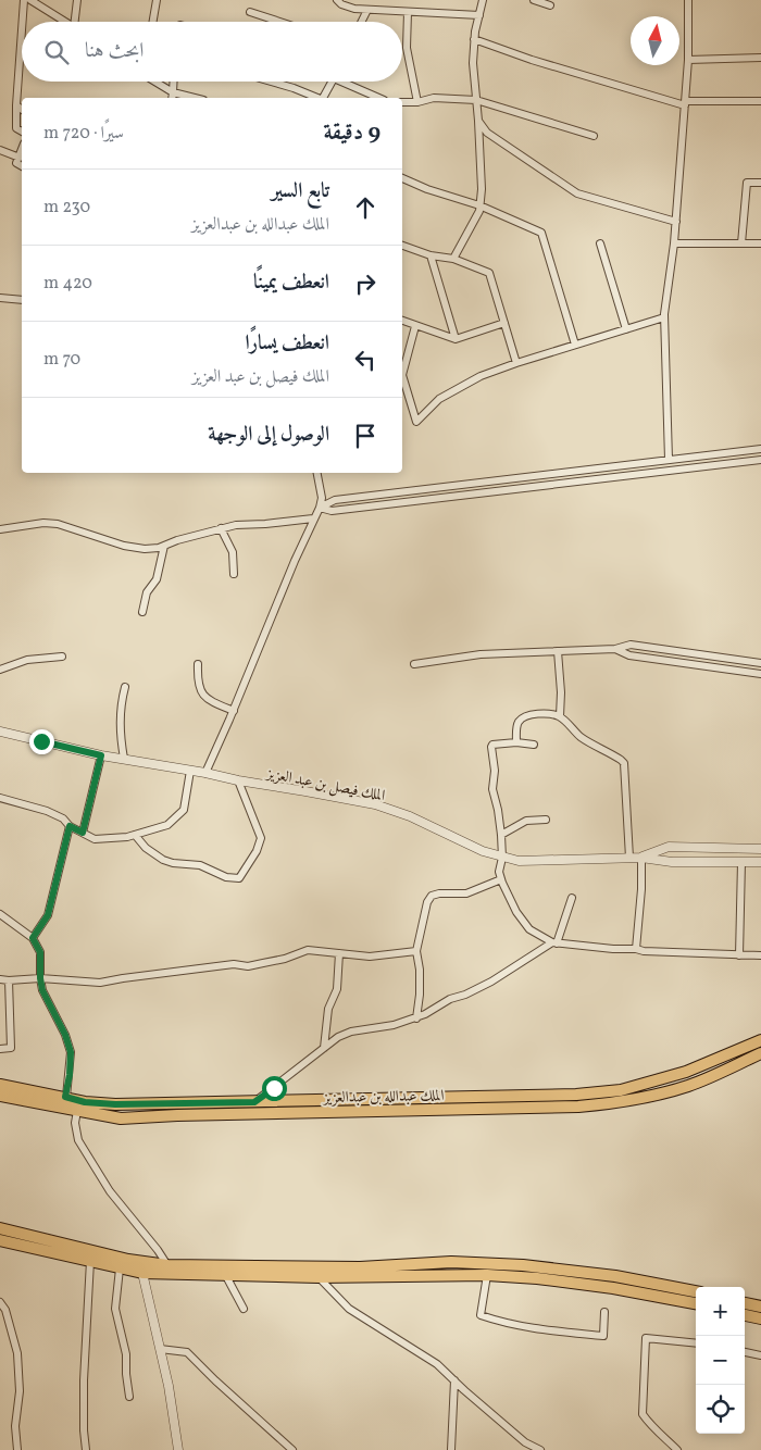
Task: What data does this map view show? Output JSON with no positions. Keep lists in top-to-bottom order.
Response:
{
  "streets": {
    "main road": ["الملك عبدالله بن عبدالعزيز"],
    "street": ["الملك فيصل بن عبد العزيز"]
  },
  "north": "top",
  "page": {
    "search": "ابحث هنا",
    "heading": ["9 دقيقة", "سيرًا · 720 m"],
    "list": [
      ["تابع السير", "الملك عبدالله بن عبدالعزيز", "230 m"],
      ["انعطف يمينًا", "420 m"],
      ["انعطف يسارًا", "الملك فيصل بن عبد العزيز", "70 m"],
      "الوصول إلى الوجهة"
    ],
    "map_buttons": ["+", "−"]
  }
}
